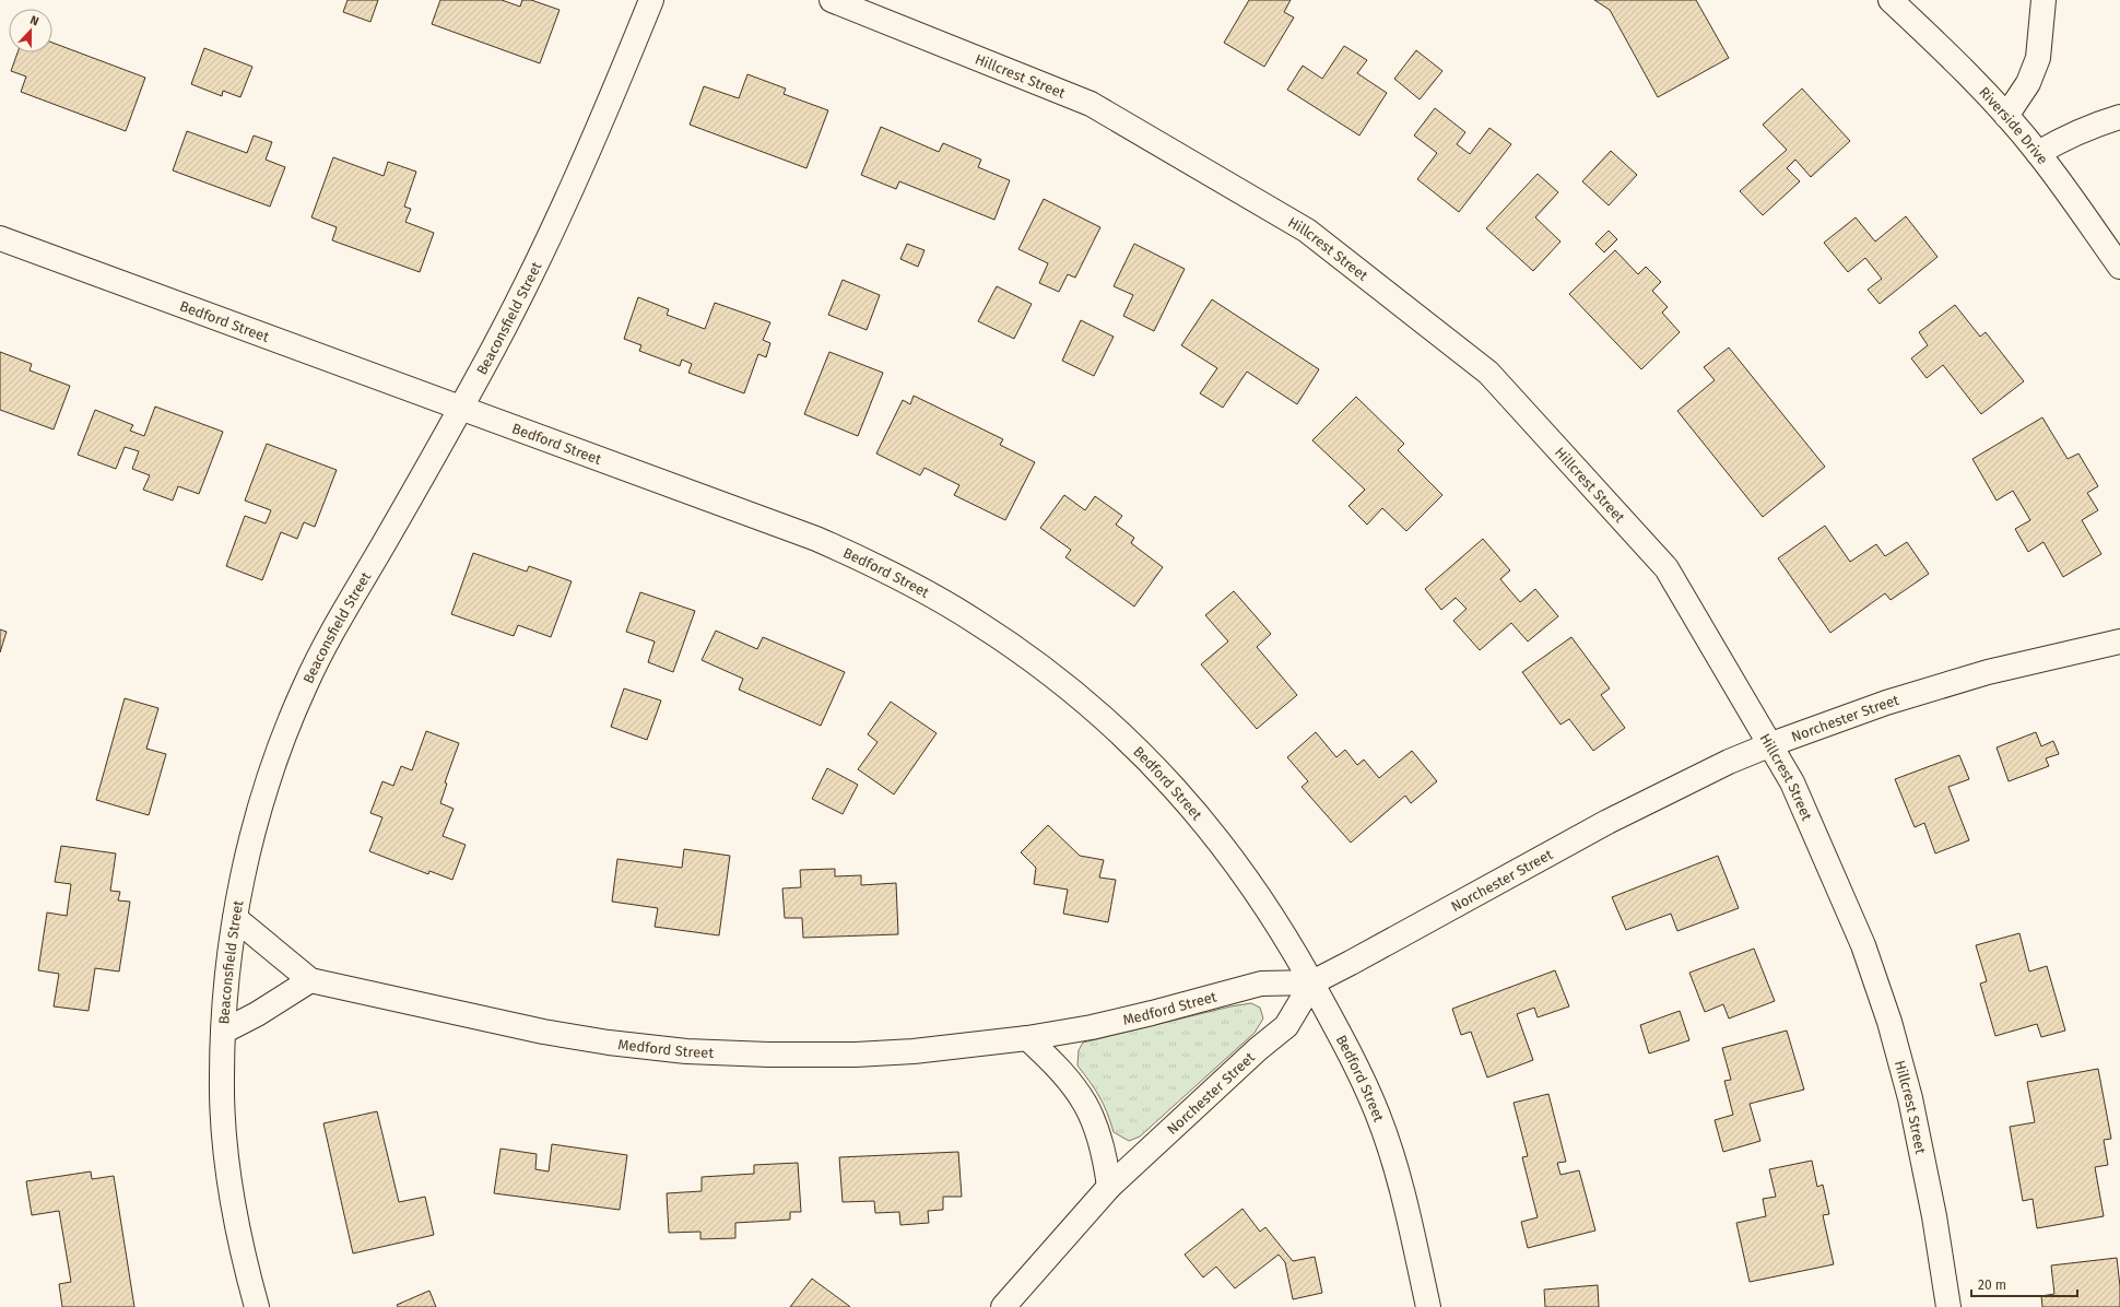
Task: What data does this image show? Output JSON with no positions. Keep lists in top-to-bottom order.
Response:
{
  "streets": {
    "street": [
      "Hillcrest Street",
      "Riverside Drive",
      "Beaconsfield Street",
      "Bedford Street",
      "Norchester Street",
      "Medford Street"
    ]
  },
  "crossings": [
    ["Hillcrest Street", "Norchester Street"],
    ["Beaconsfield Street", "Bedford Street"],
    ["Beaconsfield Street", "Medford Street"],
    ["Bedford Street", "Norchester Street"],
    ["Bedford Street", "Medford Street"],
    ["Norchester Street", "Medford Street"]
  ],
  "scale_bar": "20 m",
  "north": "top"
}
